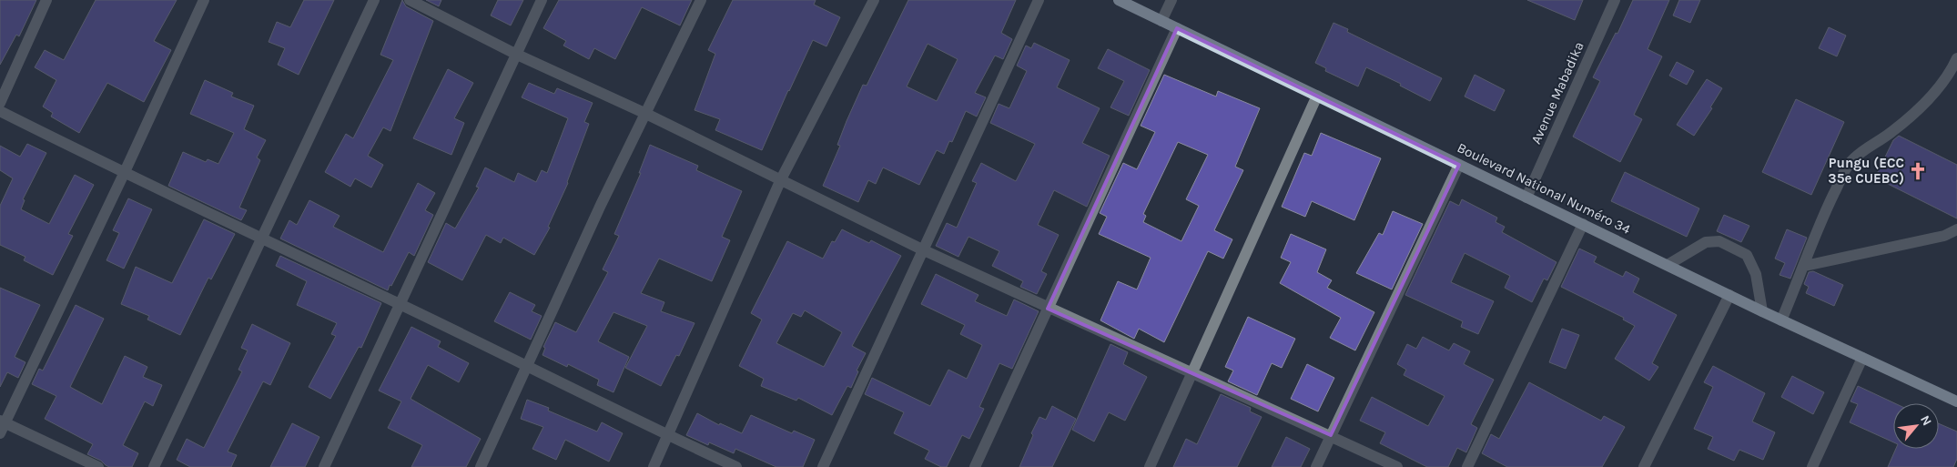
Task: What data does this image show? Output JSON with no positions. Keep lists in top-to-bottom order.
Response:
{
  "streets": {
    "main road": ["Boulevard National Numéro 34"],
    "street": ["Avenue Mabadika"]
  },
  "crossings": [
    ["Avenue Mabadika", "Boulevard National Numéro 34"]
  ],
  "places": {
    "church": ["Pungu (ECC 35e CUEBC)"]
  },
  "north": "top right"
}
